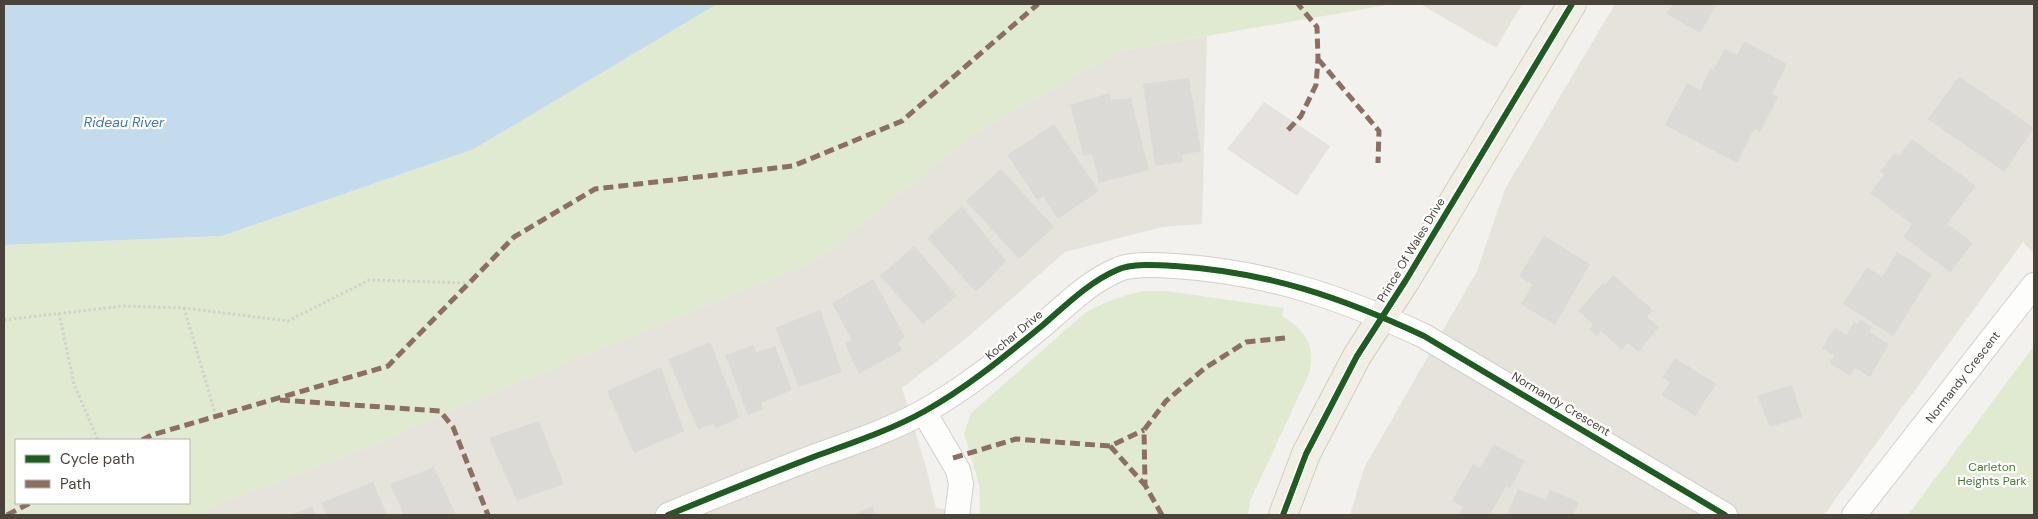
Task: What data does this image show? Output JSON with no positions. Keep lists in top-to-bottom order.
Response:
{
  "streets": {
    "main road": ["Prince Of Wales Drive"],
    "street": ["Kochar Drive", "Normandy Crescent"]
  },
  "crossings": [
    ["Prince Of Wales Drive", "Kochar Drive"],
    ["Prince Of Wales Drive", "Normandy Crescent"],
    ["Kochar Drive", "Normandy Crescent"]
  ],
  "water": ["Rideau River"],
  "parks": ["Carleton Heights Park"],
  "legend": ["Cycle path", "Path"]
}
